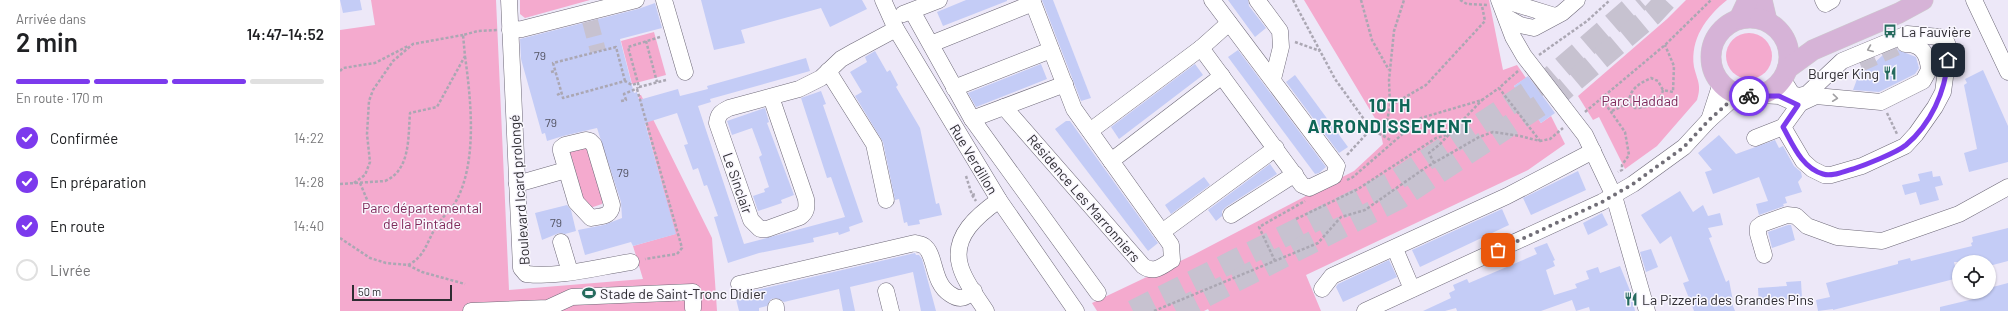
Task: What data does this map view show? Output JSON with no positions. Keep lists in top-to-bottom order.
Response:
{
  "streets": {
    "street": [
      "Rue Verdillon",
      "Le Sinclair",
      "Boulevard Icard prolongé",
      "Résidence Les Marronniers"
    ]
  },
  "crossings": [
    ["Rue Verdillon", "Le Sinclair"]
  ],
  "districts": ["10TH ARRONDISSEMENT"],
  "parks": ["Parc Haddad", "Parc départemental de la Pintade"],
  "places": {
    "bus stop": ["La Fauvière"],
    "restaurant": ["Burger King", "La Pizzeria des Grandes Pins"],
    "sports": ["Stade de Saint-Tronc Didier"]
  },
  "house_numbers": [
    "79",
    "79",
    "79",
    "79"
  ],
  "scale_bar": "50 m",
  "page": {
    "heading": ["2 min", "Arrivée dans", "14:47–14:52"],
    "bar": "En route · 170 m",
    "list": [
      ["Confirmée", "14:22"],
      ["En préparation", "14:28"],
      ["En route", "14:40"],
      "Livrée"
    ],
    "scale": "50 m"
  }
}
